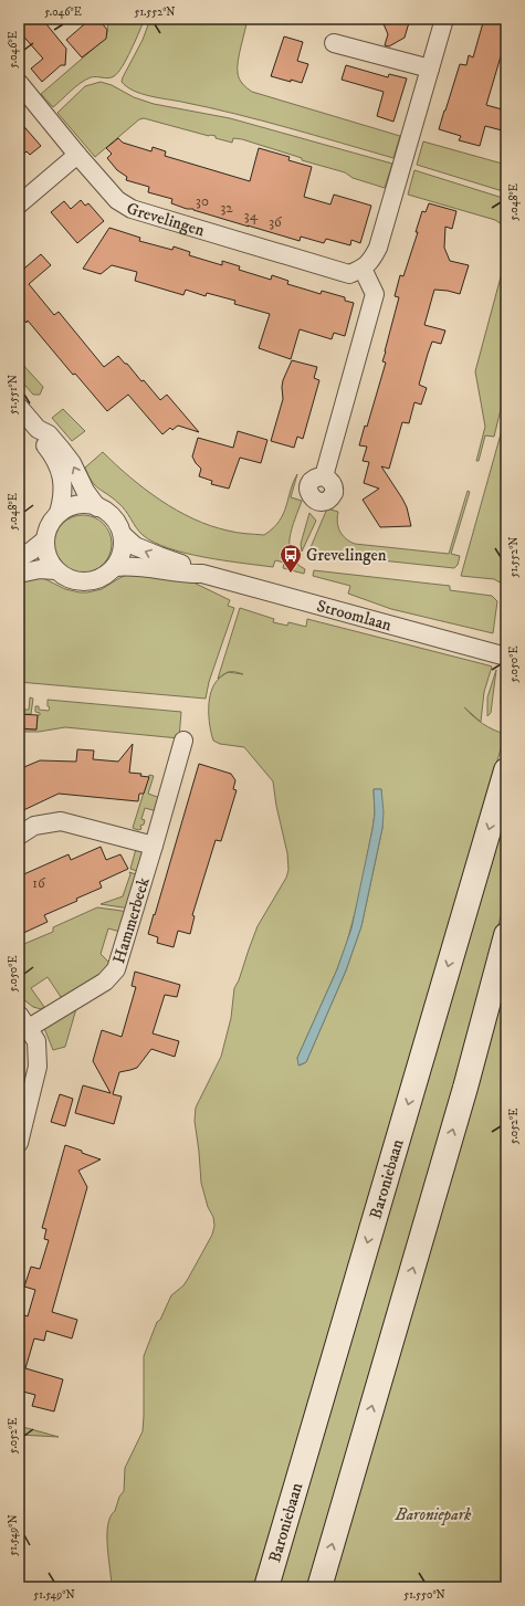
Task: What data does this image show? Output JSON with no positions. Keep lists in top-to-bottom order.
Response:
{
  "streets": {
    "main road": ["Baroniebaan"],
    "street": ["Grevelingen", "Stroomlaan", "Hammerbeek"]
  },
  "parks": ["Baroniepark"],
  "places": {
    "bus stop": ["Grevelingen"]
  },
  "house_numbers": [
    "30",
    "32",
    "34",
    "36",
    "16"
  ],
  "coordinates": [
    "5.046°E",
    "51.552°N",
    "5.048°E",
    "51.551°N",
    "5.050°E",
    "5.052°E",
    "51.549°N",
    "51.550°N"
  ]
}
